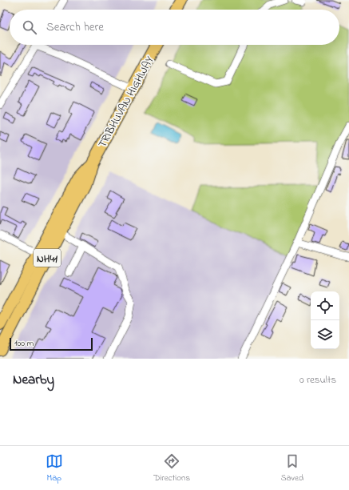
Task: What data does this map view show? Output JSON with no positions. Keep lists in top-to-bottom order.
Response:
{
  "streets": {
    "highway": ["TRIBHUVAN HIGHWAY", "NH41"]
  },
  "crossings": [
    ["TRIBHUVAN HIGHWAY", "NH41"]
  ],
  "scale_bar": "100 m",
  "page": {
    "search": "Search here",
    "scale": "100 m",
    "heading": ["Nearby", "0 results"],
    "nav": ["Map", "Directions", "Saved"]
  }
}
